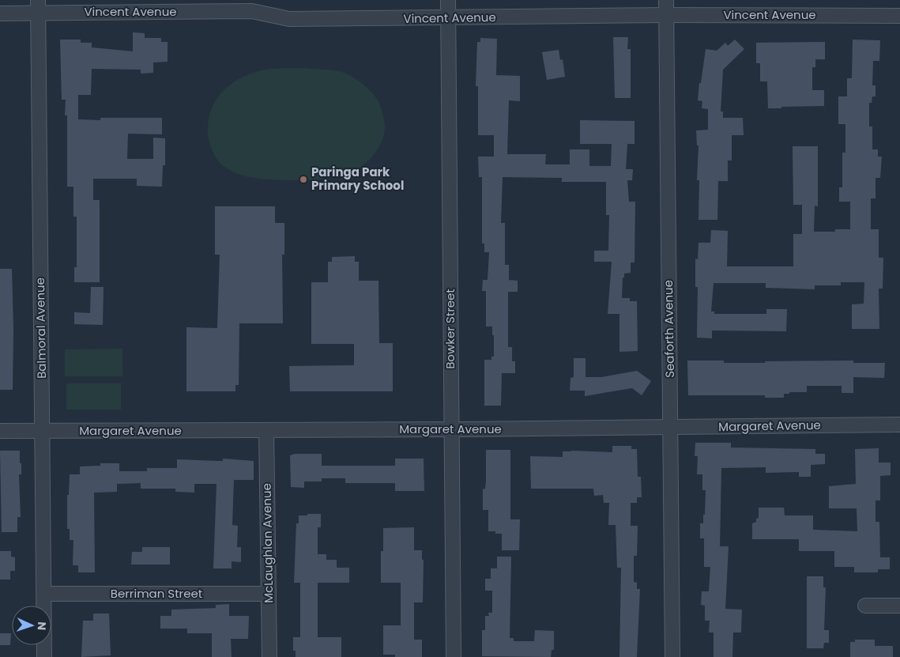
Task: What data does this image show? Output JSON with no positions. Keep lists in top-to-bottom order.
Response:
{
  "streets": {
    "street": [
      "Vincent Avenue",
      "Balmoral Avenue",
      "Bowker Street",
      "Seaforth Avenue",
      "Margaret Avenue",
      "McLaughlan Avenue",
      "Berriman Street"
    ]
  },
  "crossings": [
    ["Vincent Avenue", "Balmoral Avenue"],
    ["Vincent Avenue", "Bowker Street"],
    ["Vincent Avenue", "Seaforth Avenue"],
    ["Balmoral Avenue", "Margaret Avenue"],
    ["Balmoral Avenue", "Berriman Street"],
    ["Bowker Street", "Margaret Avenue"],
    ["Seaforth Avenue", "Margaret Avenue"],
    ["Margaret Avenue", "McLaughlan Avenue"],
    ["McLaughlan Avenue", "Berriman Street"]
  ],
  "places": ["Paringa Park Primary School"],
  "north": "right"
}
